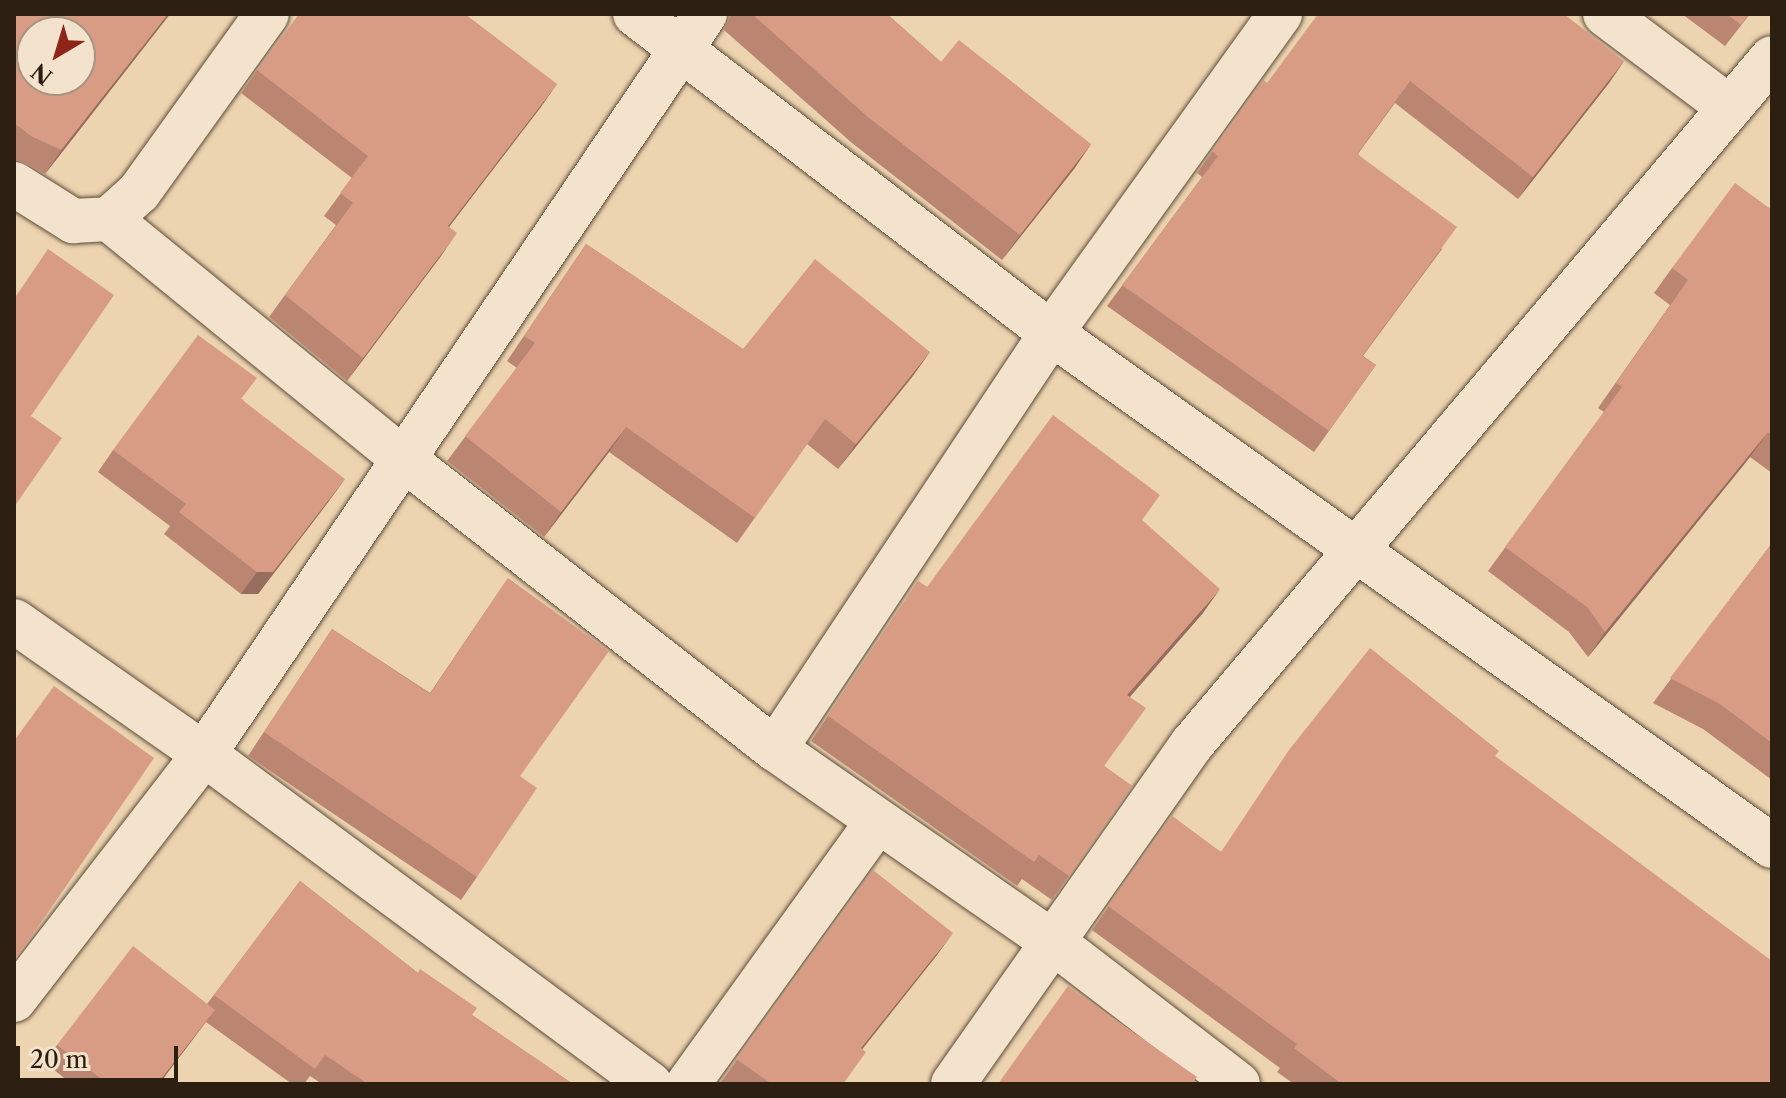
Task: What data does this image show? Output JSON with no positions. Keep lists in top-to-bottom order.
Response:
{
  "scale_bar": "20 m",
  "north": "bottom left"
}
